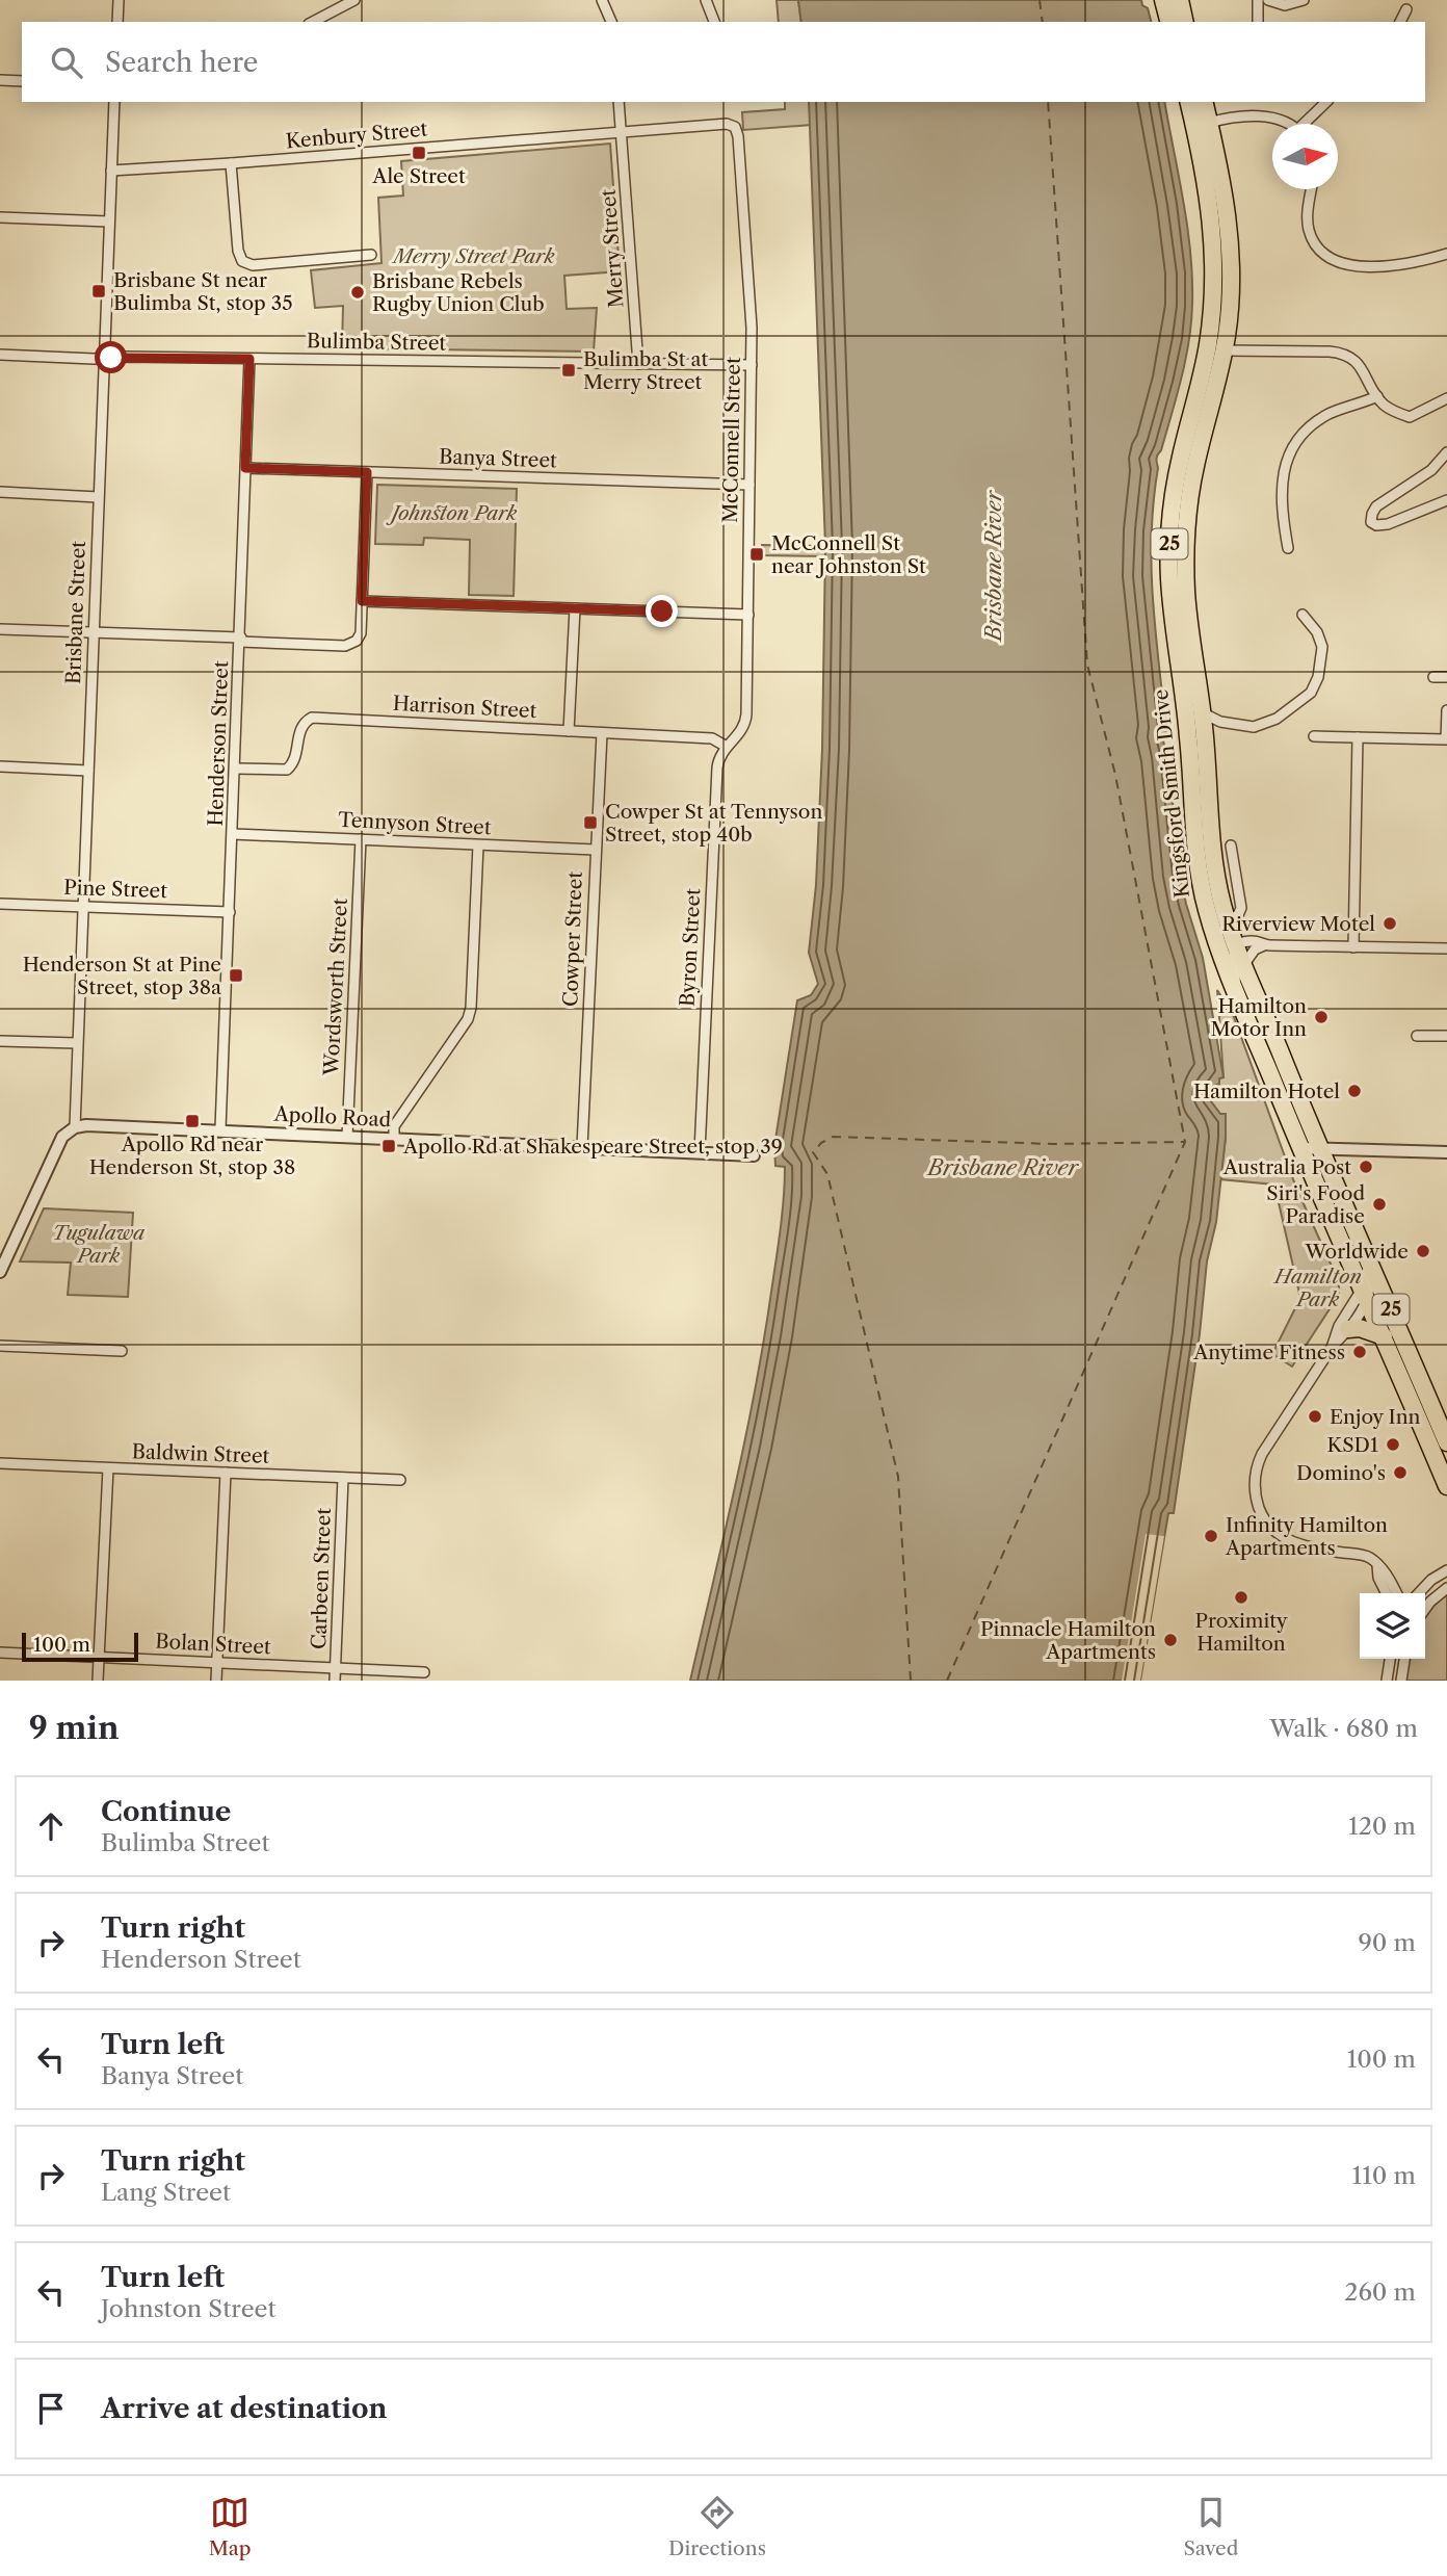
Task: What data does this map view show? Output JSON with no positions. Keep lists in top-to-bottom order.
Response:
{
  "streets": {
    "highway": ["25", "Kingsford Smith Drive"],
    "street": [
      "Kenbury Street",
      "Merry Street",
      "Bulimba Street",
      "McConnell Street",
      "Banya Street",
      "Brisbane Street",
      "Harrison Street",
      "Henderson Street",
      "Tennyson Street",
      "Pine Street",
      "Cowper Street",
      "Byron Street",
      "Wordsworth Street",
      "Apollo Road",
      "Baldwin Street",
      "Carbeen Street",
      "Bolan Street"
    ]
  },
  "crossings": [
    ["Kenbury Street", "Merry Street"],
    ["Kenbury Street", "McConnell Street"],
    ["Kenbury Street", "Brisbane Street"],
    ["Merry Street", "Bulimba Street"],
    ["Bulimba Street", "McConnell Street"],
    ["Bulimba Street", "Brisbane Street"],
    ["Bulimba Street", "Henderson Street"],
    ["McConnell Street", "Banya Street"],
    ["McConnell Street", "Harrison Street"],
    ["McConnell Street", "Byron Street"],
    ["Banya Street", "Henderson Street"],
    ["Brisbane Street", "Pine Street"],
    ["Brisbane Street", "Apollo Road"],
    ["Harrison Street", "Henderson Street"],
    ["Harrison Street", "Cowper Street"],
    ["Harrison Street", "Byron Street"],
    ["Henderson Street", "Tennyson Street"],
    ["Henderson Street", "Pine Street"],
    ["Henderson Street", "Apollo Road"],
    ["Tennyson Street", "Cowper Street"],
    ["Tennyson Street", "Wordsworth Street"],
    ["Cowper Street", "Apollo Road"],
    ["Byron Street", "Apollo Road"],
    ["Wordsworth Street", "Apollo Road"],
    ["Baldwin Street", "Carbeen Street"],
    ["Carbeen Street", "Bolan Street"]
  ],
  "water": ["Brisbane River"],
  "parks": [
    "Merry Street Park",
    "Johnston Park",
    "Tugulawa Park",
    "Hamilton Park"
  ],
  "places": {
    "transit": [
      "Ale Street",
      "Brisbane St near Bulimba St, stop 35",
      "Bulimba St at Merry Street",
      "McConnell St near Johnston St",
      "Cowper St at Tennyson Street, stop 40b",
      "Henderson St at Pine Street, stop 38a",
      "Apollo Rd near Henderson St, stop 38",
      "Apollo Rd at Shakespeare Street, stop 39"
    ],
    "other": [
      "Brisbane Rebels Rugby Union Club",
      "Riverview Motel",
      "Hamilton Motor Inn",
      "Hamilton Hotel",
      "Australia Post",
      "Siri's Food Paradise",
      "Worldwide",
      "Anytime Fitness",
      "Enjoy Inn",
      "KSD1",
      "Domino's",
      "Infinity Hamilton Apartments",
      "Proximity Hamilton",
      "Pinnacle Hamilton Apartments"
    ]
  },
  "scale_bar": "100 m",
  "north": "right",
  "page": {
    "search": "Search here",
    "scale": "100 m",
    "heading": ["9 min", "Walk · 680 m"],
    "list": [
      ["Continue", "Bulimba Street", "120 m"],
      ["Turn right", "Henderson Street", "90 m"],
      ["Turn left", "Banya Street", "100 m"],
      ["Turn right", "Lang Street", "110 m"],
      ["Turn left", "Johnston Street", "260 m"],
      "Arrive at destination"
    ],
    "nav": ["Map", "Directions", "Saved"]
  }
}
